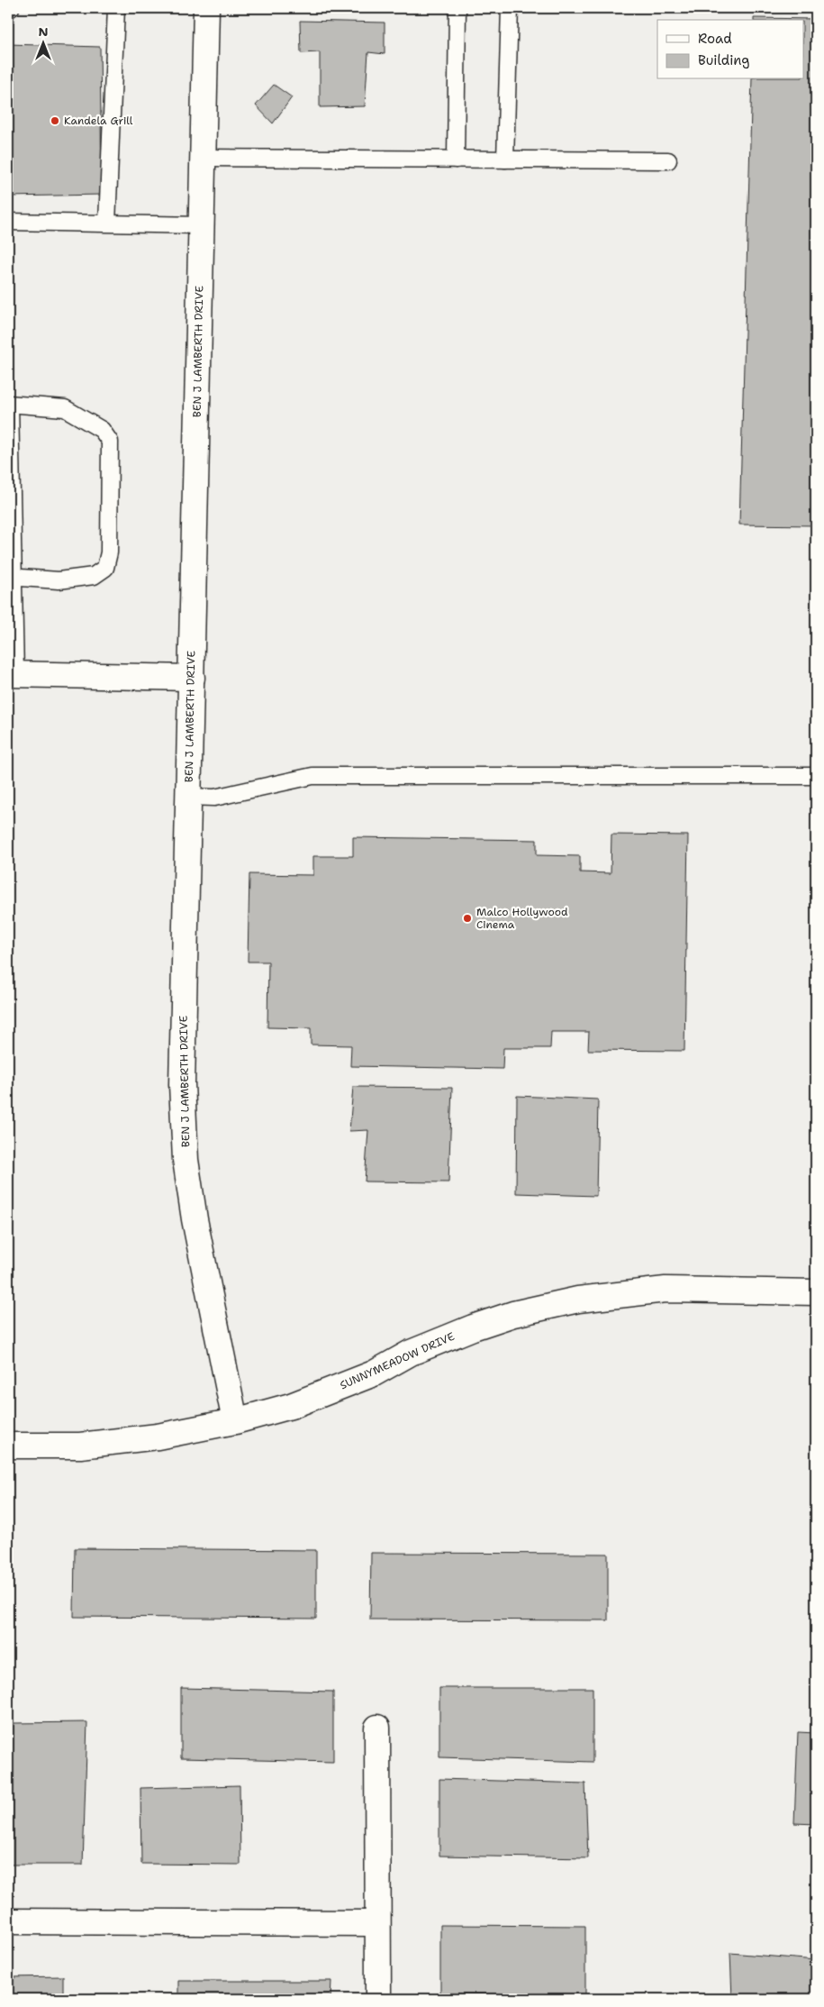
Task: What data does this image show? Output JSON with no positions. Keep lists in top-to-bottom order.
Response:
{
  "streets": {
    "street": ["BEN J LAMBERTH DRIVE", "SUNNYMEADOW DRIVE"]
  },
  "crossings": [
    ["BEN J LAMBERTH DRIVE", "SUNNYMEADOW DRIVE"]
  ],
  "places": ["Kandela Grill", "Malco Hollywood Cinema"],
  "legend": ["Road", "Building"],
  "north": "top"
}
